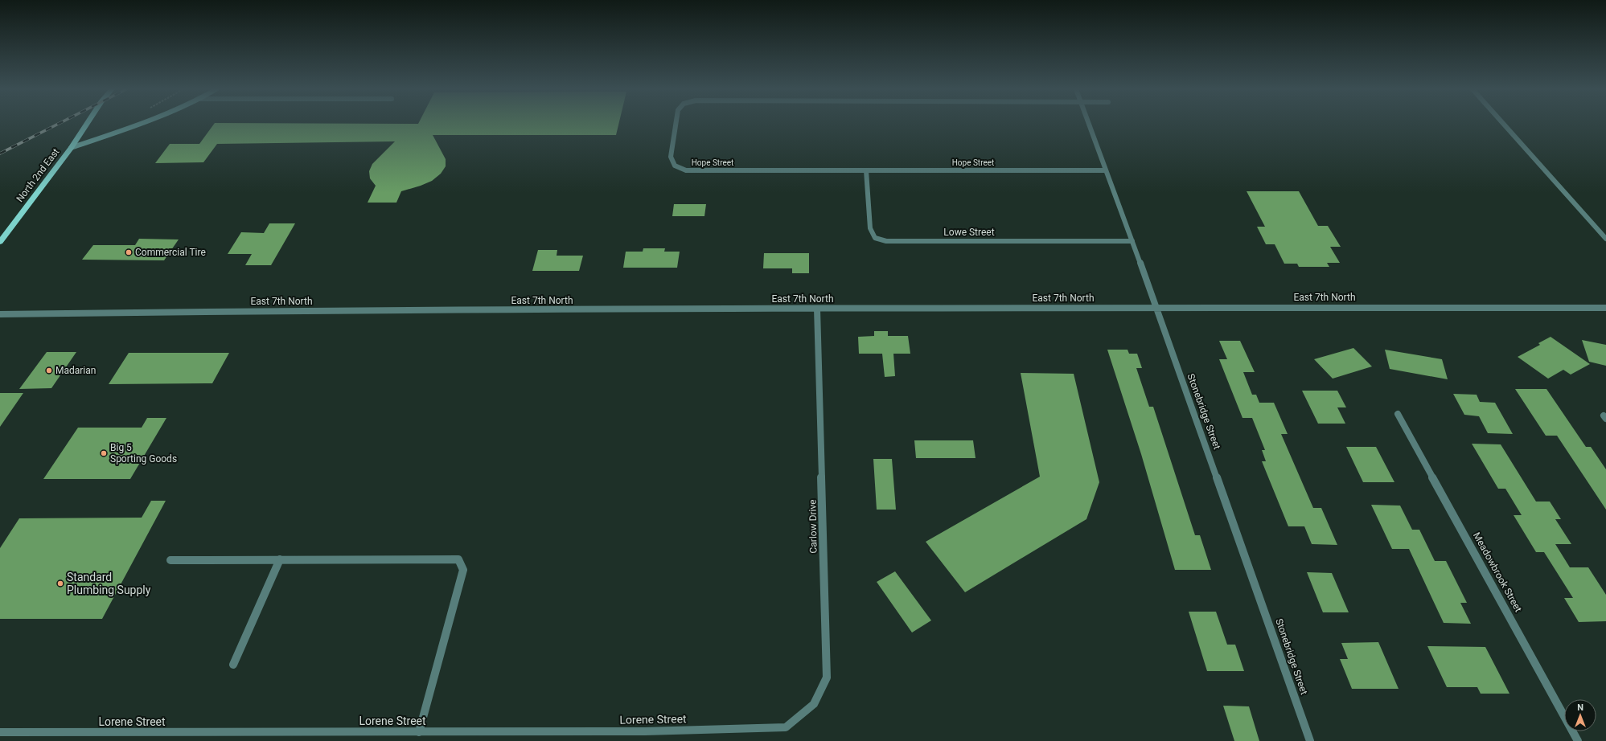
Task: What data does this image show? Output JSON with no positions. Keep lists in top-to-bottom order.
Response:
{
  "streets": {
    "main road": ["North 2nd East"],
    "street": [
      "Hope Street",
      "Lowe Street",
      "East 7th North",
      "Stonebridge Street",
      "Carlow Drive",
      "Meadowbrook Street",
      "Lorene Street"
    ]
  },
  "crossings": [
    ["Hope Street", "Lowe Street"],
    ["Hope Street", "Stonebridge Street"],
    ["Lowe Street", "Stonebridge Street"],
    ["East 7th North", "Stonebridge Street"],
    ["East 7th North", "Carlow Drive"],
    ["Carlow Drive", "Lorene Street"]
  ],
  "places": [
    "Commercial Tire",
    "Madarian",
    "Big 5 Sporting Goods",
    "Standard Plumbing Supply"
  ],
  "north": "top"
}
